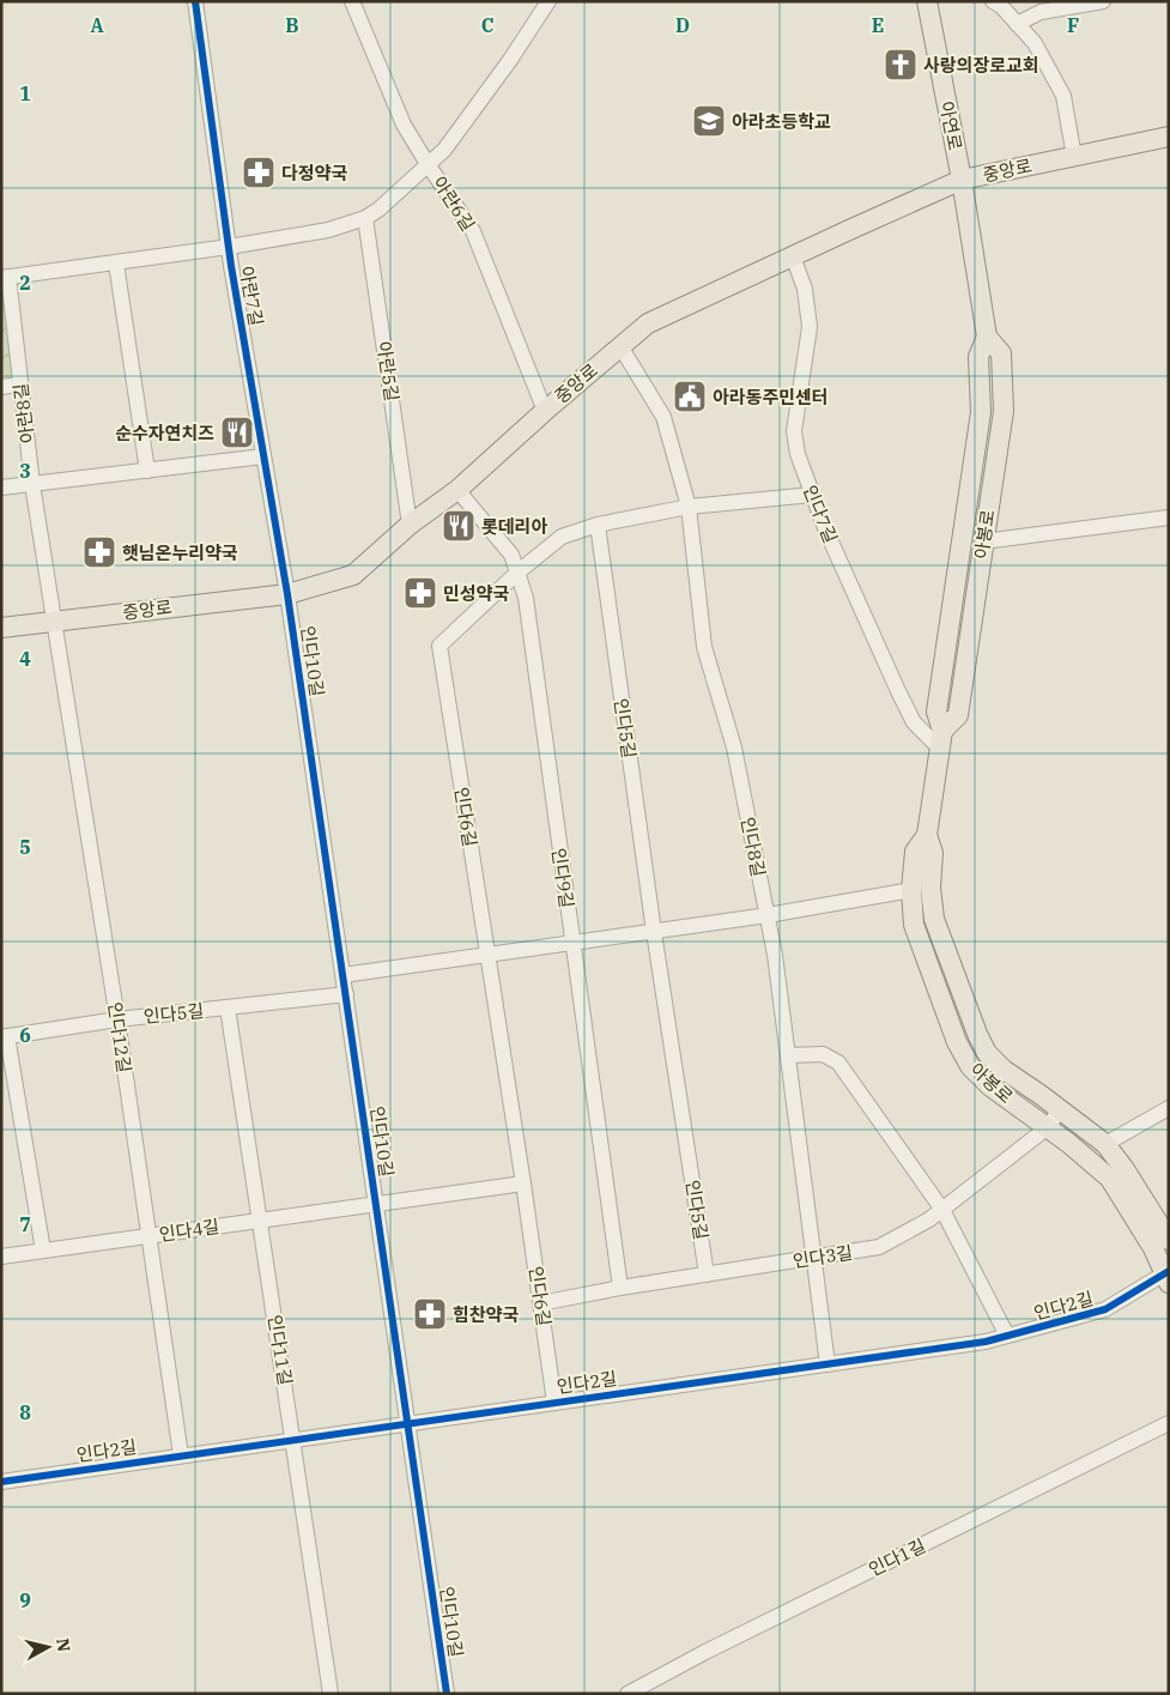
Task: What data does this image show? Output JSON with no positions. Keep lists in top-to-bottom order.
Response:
{
  "streets": {
    "main road": ["아연로", "중앙로", "아봉로"],
    "street": [
      "아란6길",
      "아란7길",
      "아란5길",
      "아란8길",
      "인다7길",
      "인다10길",
      "인다5길",
      "인다6길",
      "인다8길",
      "인다9길",
      "인다12길",
      "인다4길",
      "인다3길",
      "인다2길",
      "인다11길",
      "인다1길"
    ]
  },
  "crossings": [
    ["아연로", "중앙로"],
    ["아연로", "아봉로"],
    ["중앙로", "아란6길"],
    ["중앙로", "아란7길"],
    ["중앙로", "아란5길"],
    ["중앙로", "아란8길"],
    ["중앙로", "인다7길"],
    ["중앙로", "아봉로"],
    ["중앙로", "인다10길"],
    ["중앙로", "인다8길"],
    ["중앙로", "인다9길"],
    ["중앙로", "인다12길"],
    ["아란7길", "인다10길"],
    ["아란8길", "인다12길"],
    ["인다7길", "아봉로"],
    ["인다7길", "인다6길"],
    ["아봉로", "인다3길"],
    ["아봉로", "인다2길"],
    ["인다10길", "인다5길"],
    ["인다10길", "인다4길"],
    ["인다10길", "인다2길"],
    ["인다5길", "인다6길"],
    ["인다5길", "인다12길"],
    ["인다5길", "인다3길"],
    ["인다5길", "인다11길"],
    ["인다6길", "인다8길"],
    ["인다6길", "인다9길"],
    ["인다6길", "인다4길"],
    ["인다6길", "인다3길"],
    ["인다6길", "인다2길"],
    ["인다8길", "인다3길"],
    ["인다8길", "인다2길"],
    ["인다9길", "인다3길"],
    ["인다12길", "인다4길"],
    ["인다12길", "인다2길"],
    ["인다4길", "인다11길"],
    ["인다2길", "인다11길"]
  ],
  "places": {
    "church": ["사랑의장로교회"],
    "school or university": ["아라초등학교"],
    "pharmacy": [
      "다정약국",
      "햇님온누리약국",
      "민성약국",
      "힘찬약국"
    ],
    "public building": ["아라동주민센터"],
    "restaurant": ["순수자연치즈", "롯데리아"]
  },
  "north": "right",
  "grid": {
    "columns": [
      "A",
      "B",
      "C",
      "D",
      "E",
      "F"
    ],
    "rows": [
      "1",
      "2",
      "3",
      "4",
      "5",
      "6",
      "7",
      "8",
      "9"
    ]
  }
}
